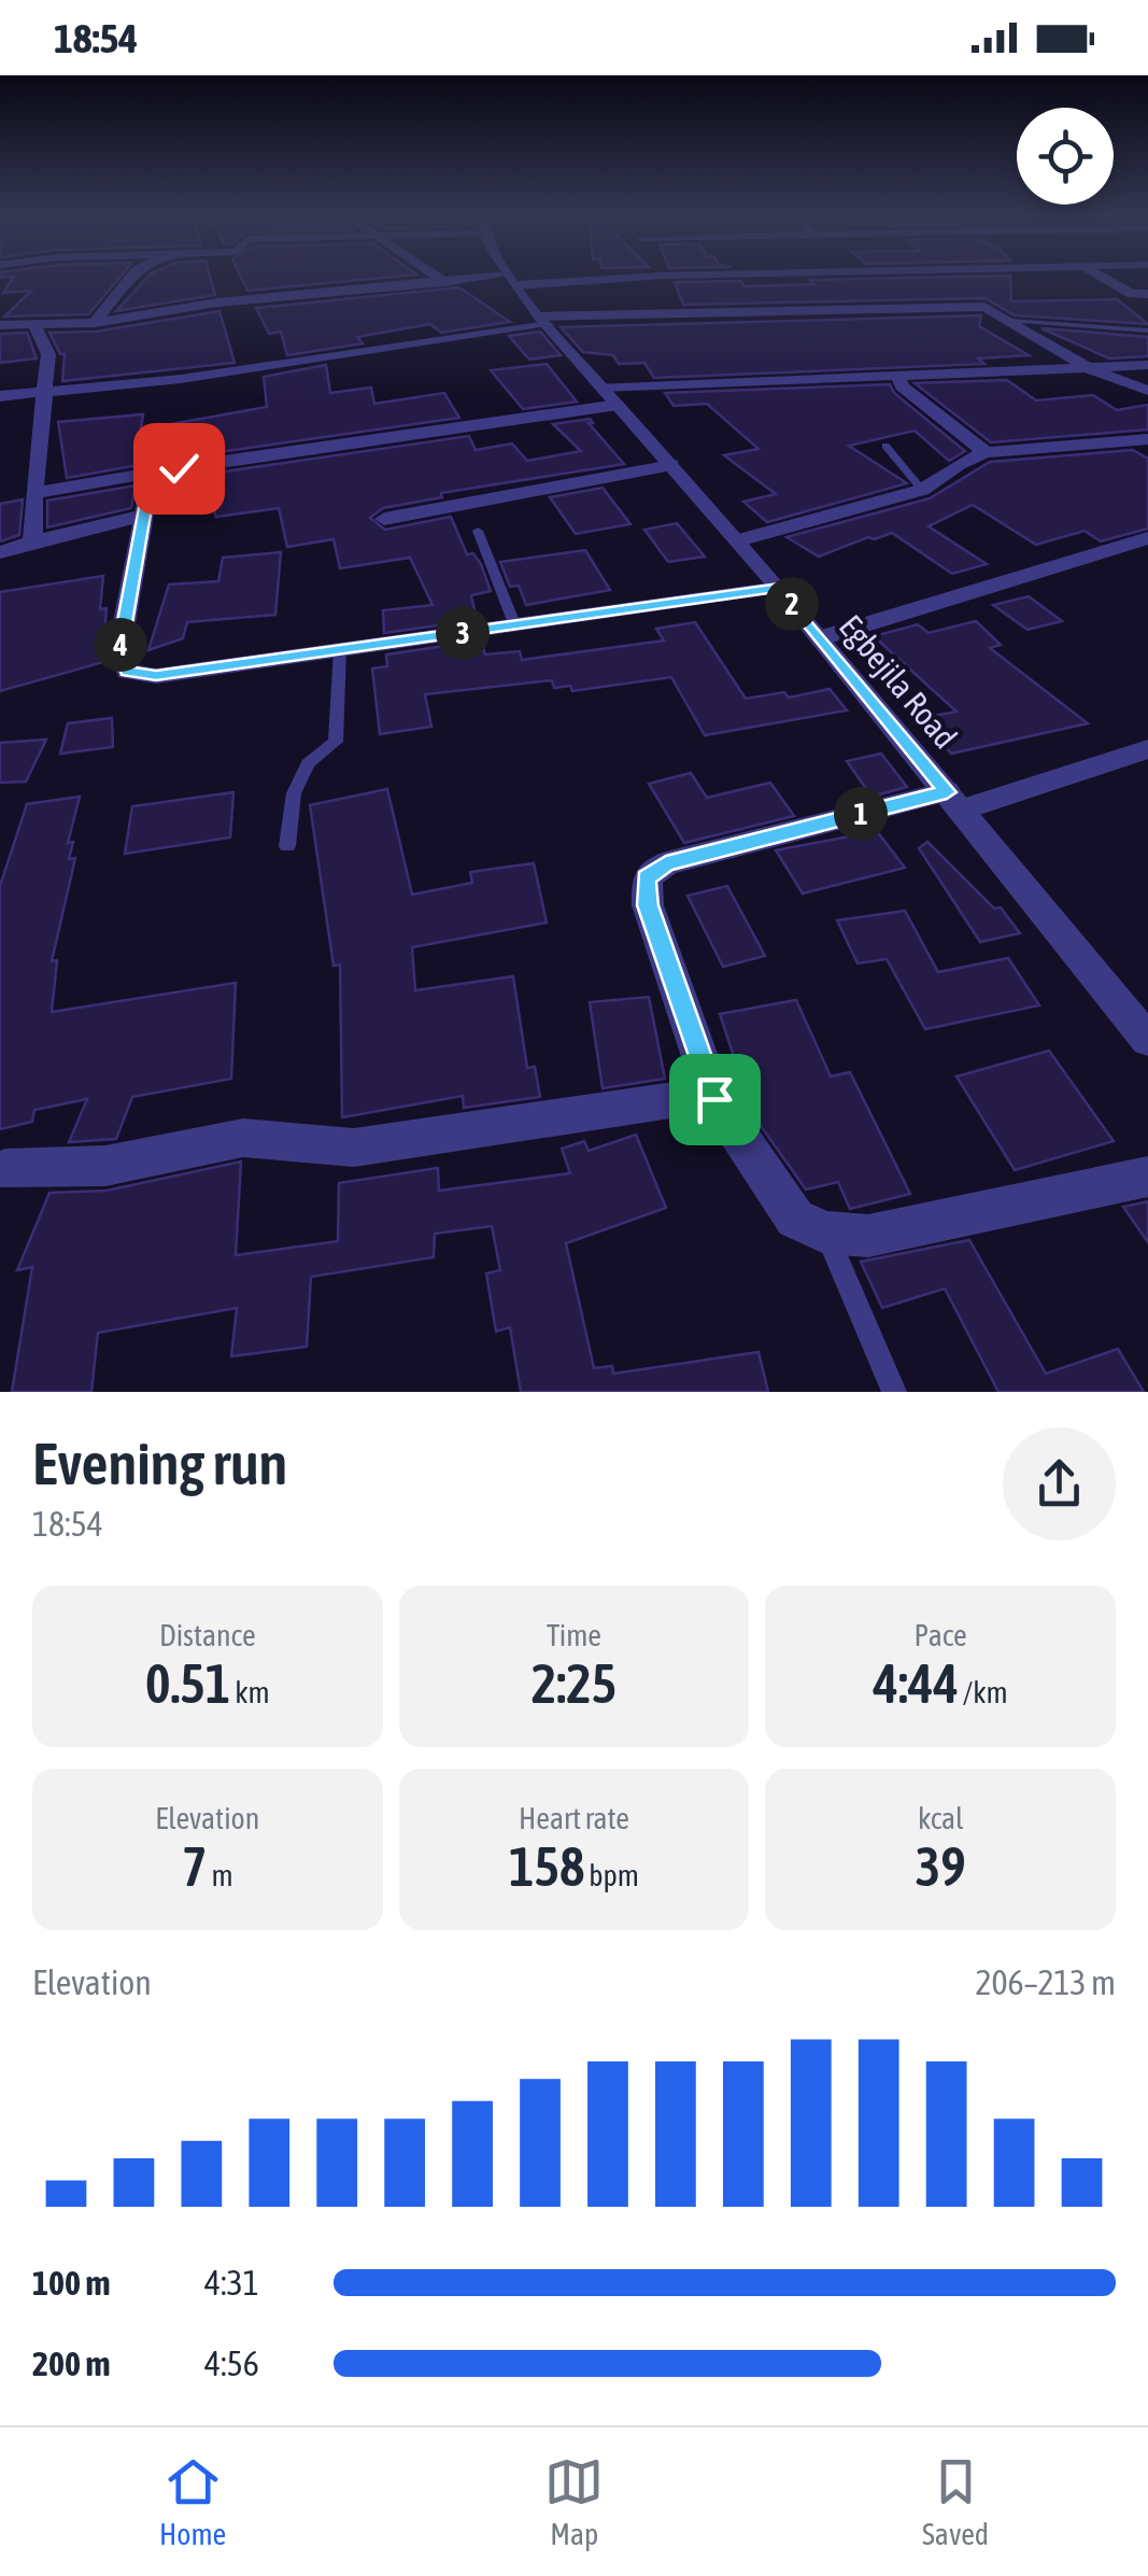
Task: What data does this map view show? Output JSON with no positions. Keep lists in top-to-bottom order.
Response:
{
  "streets": {
    "street": ["Egbejila Road"]
  },
  "page": {
    "status": "18:54",
    "pins": [
      "2",
      "3",
      "4",
      "1"
    ],
    "heading": ["Evening run", "18:54"],
    "stats": [
      ["Distance", "0.51 km"],
      ["Time", "2:25"],
      ["Pace", "4:44 /km"],
      ["Elevation", "7 m"],
      ["Heart rate", "158 bpm"],
      ["kcal", "39"]
    ],
    "chart": ["Elevation", "206–213 m"],
    "list": [
      {
        "name": "100 m",
        "note": "4:31"
      },
      {
        "name": "200 m",
        "note": "4:56"
      }
    ],
    "tabs": ["Home", "Map", "Saved"]
  }
}
